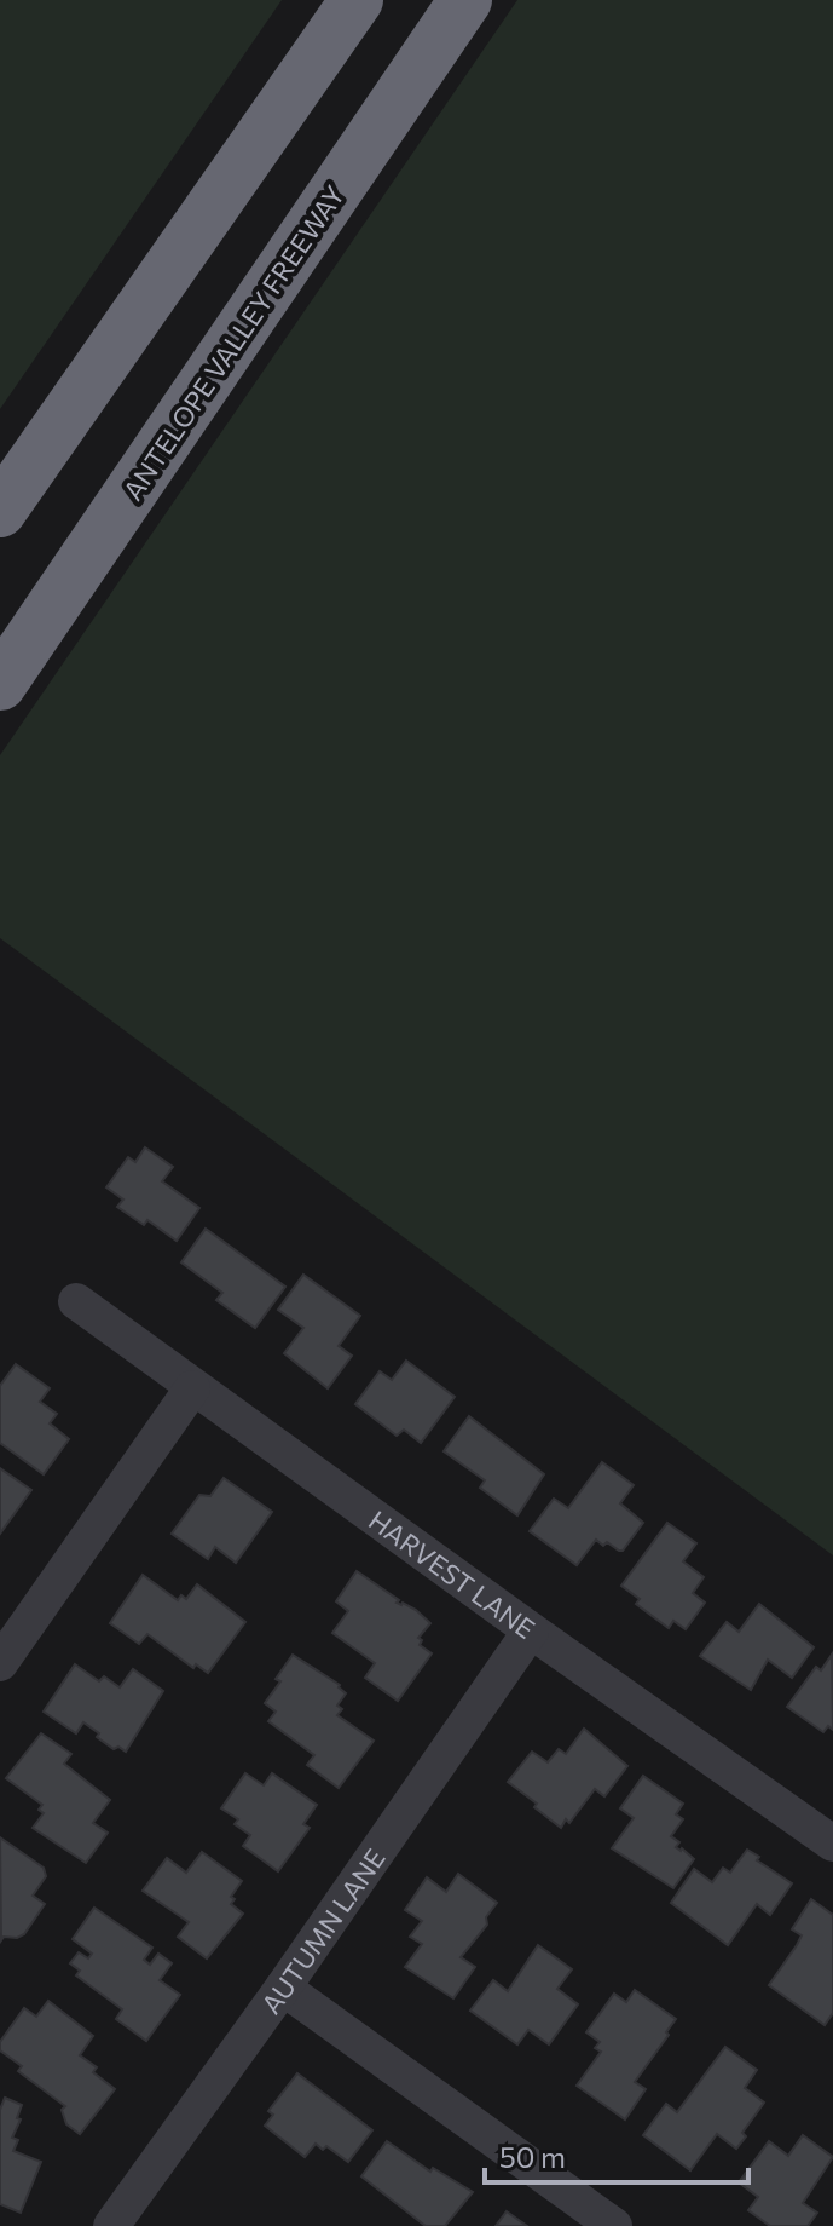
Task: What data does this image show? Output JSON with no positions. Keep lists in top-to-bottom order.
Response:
{
  "streets": {
    "highway": ["ANTELOPE VALLEY FREEWAY"],
    "street": ["HARVEST LANE", "AUTUMN LANE"]
  },
  "crossings": [
    ["HARVEST LANE", "AUTUMN LANE"]
  ],
  "scale_bar": "50 m"
}
